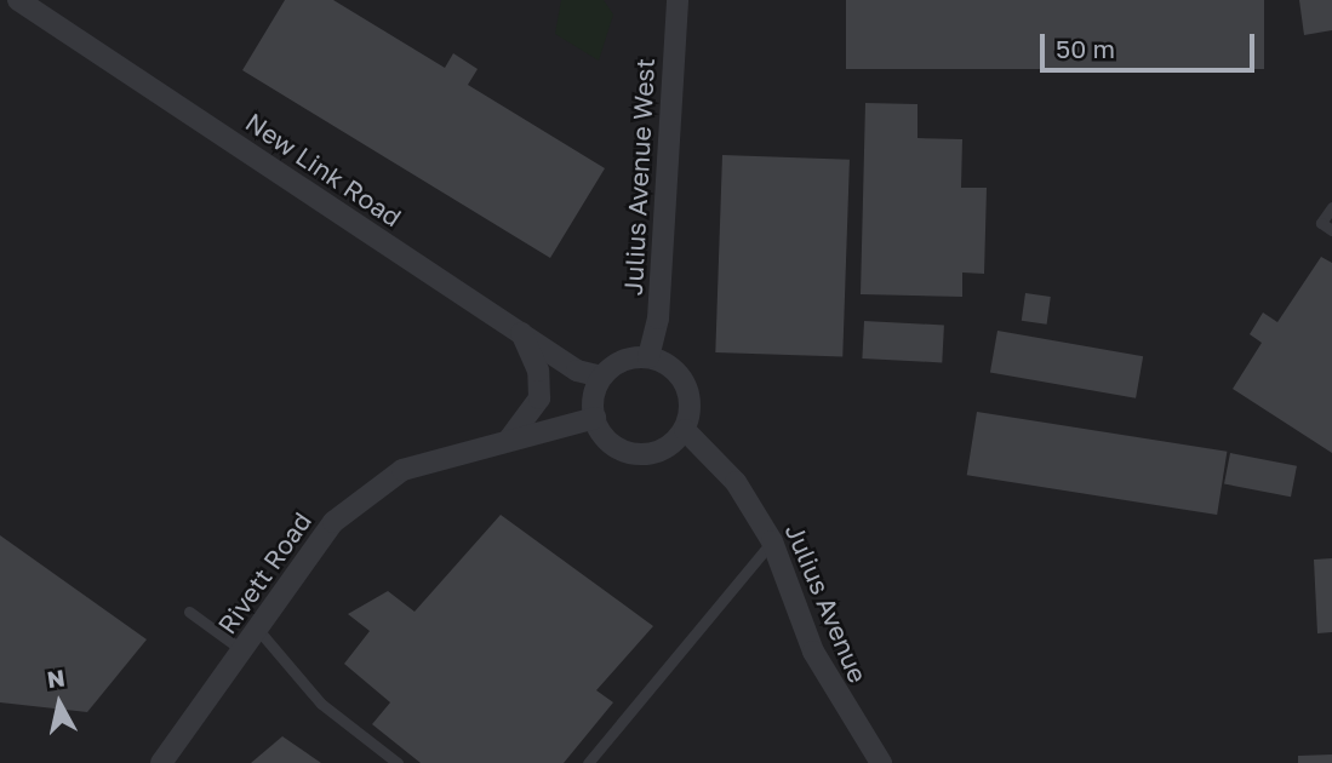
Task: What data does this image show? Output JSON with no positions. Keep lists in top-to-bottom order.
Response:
{
  "streets": {
    "street": [
      "New Link Road",
      "Julius Avenue West",
      "Rivett Road",
      "Julius Avenue"
    ]
  },
  "crossings": [
    ["New Link Road", "Julius Avenue West"],
    ["New Link Road", "Rivett Road"],
    ["New Link Road", "Julius Avenue"],
    ["Julius Avenue West", "Rivett Road"],
    ["Julius Avenue West", "Julius Avenue"],
    ["Rivett Road", "Julius Avenue"]
  ],
  "scale_bar": "50 m",
  "north": "top"
}
